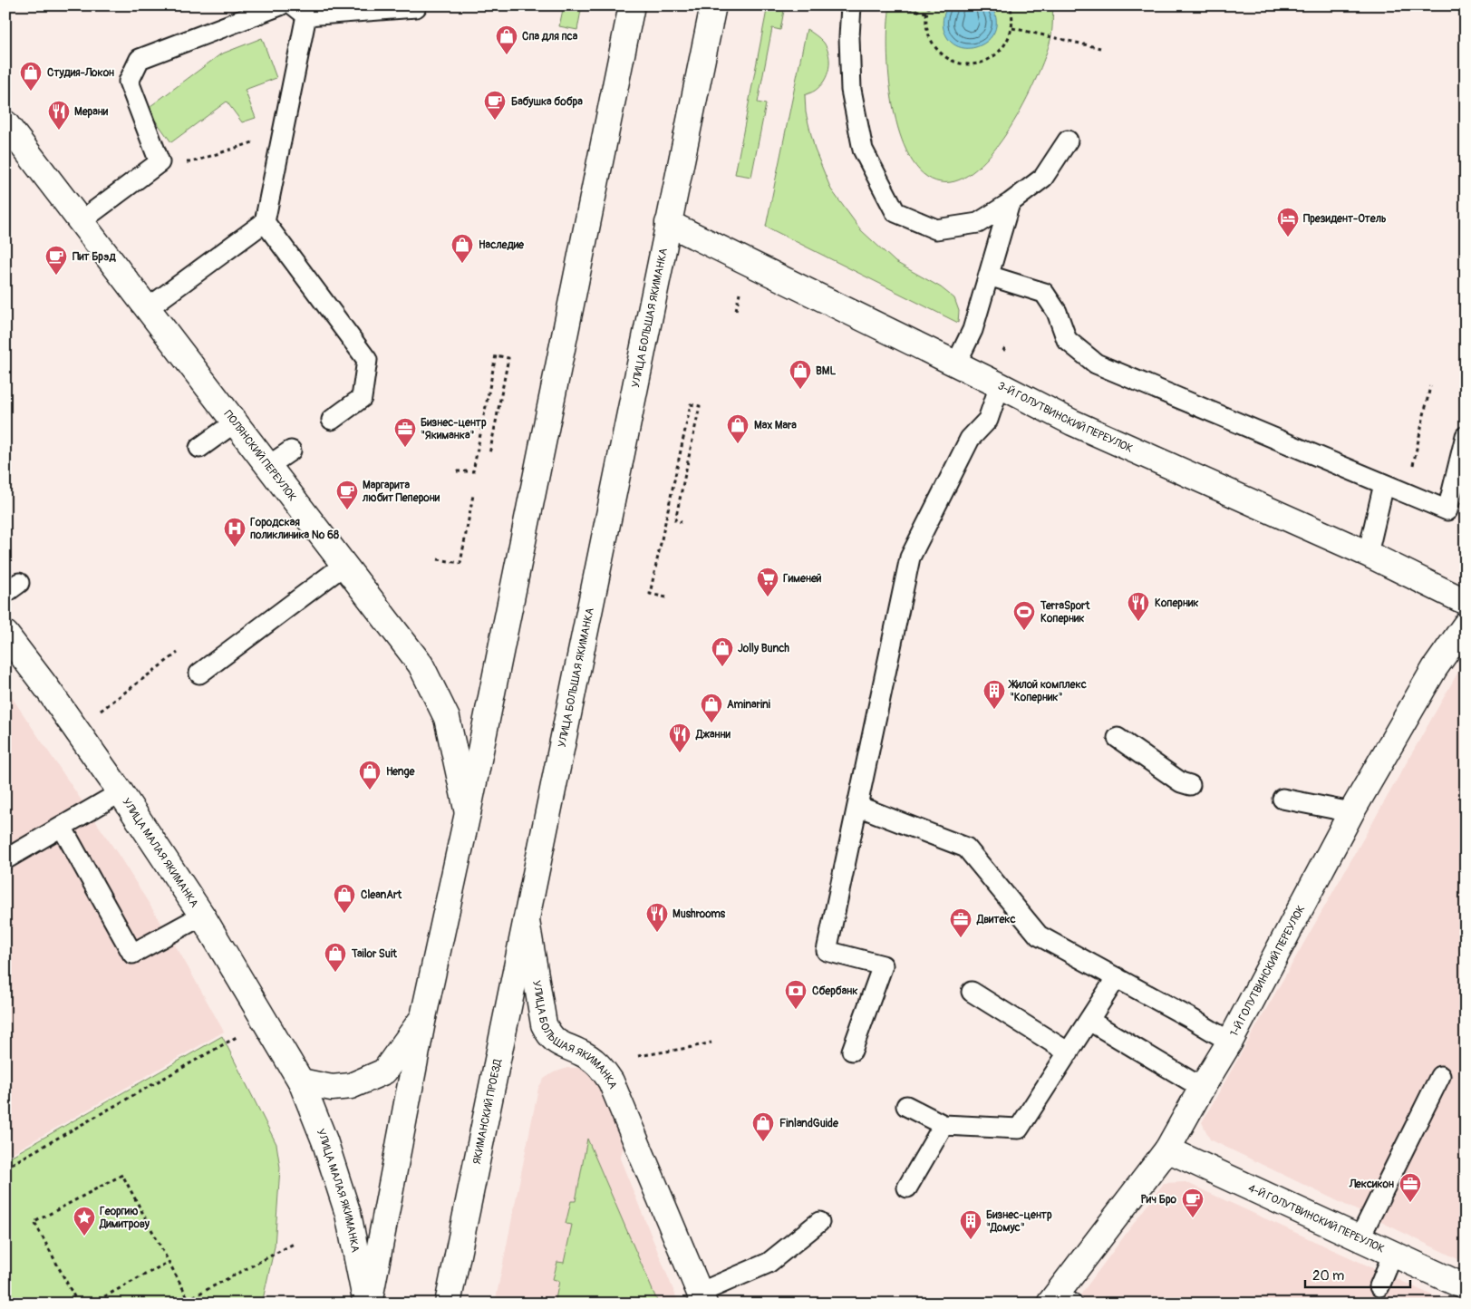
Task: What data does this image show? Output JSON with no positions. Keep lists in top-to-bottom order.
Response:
{
  "streets": {
    "street": [
      "УЛИЦА БОЛЬШАЯ ЯКИМАНКА",
      "3-Й ГОЛУТВИНСКИЙ ПЕРЕУЛОК",
      "ПОЛЯНСКИЙ ПЕРЕУЛОК",
      "УЛИЦА МАЛАЯ ЯКИМАНКА",
      "1-Й ГОЛУТВИНСКИЙ ПЕРЕУЛОК",
      "ЯКИМАНСКИЙ ПРОЕЗД",
      "4-Й ГОЛУТВИНСКИЙ ПЕРЕУЛОК"
    ]
  },
  "crossings": [
    ["УЛИЦА БОЛЬШАЯ ЯКИМАНКА", "3-Й ГОЛУТВИНСКИЙ ПЕРЕУЛОК"],
    ["УЛИЦА БОЛЬШАЯ ЯКИМАНКА", "ЯКИМАНСКИЙ ПРОЕЗД"],
    ["1-Й ГОЛУТВИНСКИЙ ПЕРЕУЛОК", "4-Й ГОЛУТВИНСКИЙ ПЕРЕУЛОК"]
  ],
  "places": {
    "shop": [
      "Спа для пса",
      "Студия-Локон",
      "Наследие",
      "BML",
      "Max Mara",
      "Jolly Bunch",
      "Aminarini",
      "Henge",
      "CleanArt",
      "Tailor Suit",
      "FinlandGuide"
    ],
    "cafe": [
      "Бабушка бобра",
      "Пит Брэд",
      "Маргарита любит Пеперони",
      "Рич Бро"
    ],
    "restaurant": [
      "Мерани",
      "Коперник",
      "Джанни",
      "Mushrooms"
    ],
    "hotel": ["Президент-Отель"],
    "office": ["Бизнес-центр \"Якиманка\"", "Двитекс", "Лексикон"],
    "hospital": ["Городская поликлиника № 68"],
    "supermarket": ["Гименей"],
    "sports": ["TerraSport Коперник"],
    "building": ["Жилой комплекс \"Коперник\"", "Бизнес-центр \"Домус\""],
    "bank": ["Сбербанк"],
    "place": ["Георгию Димитрову"]
  },
  "scale_bar": "20 m"
}
